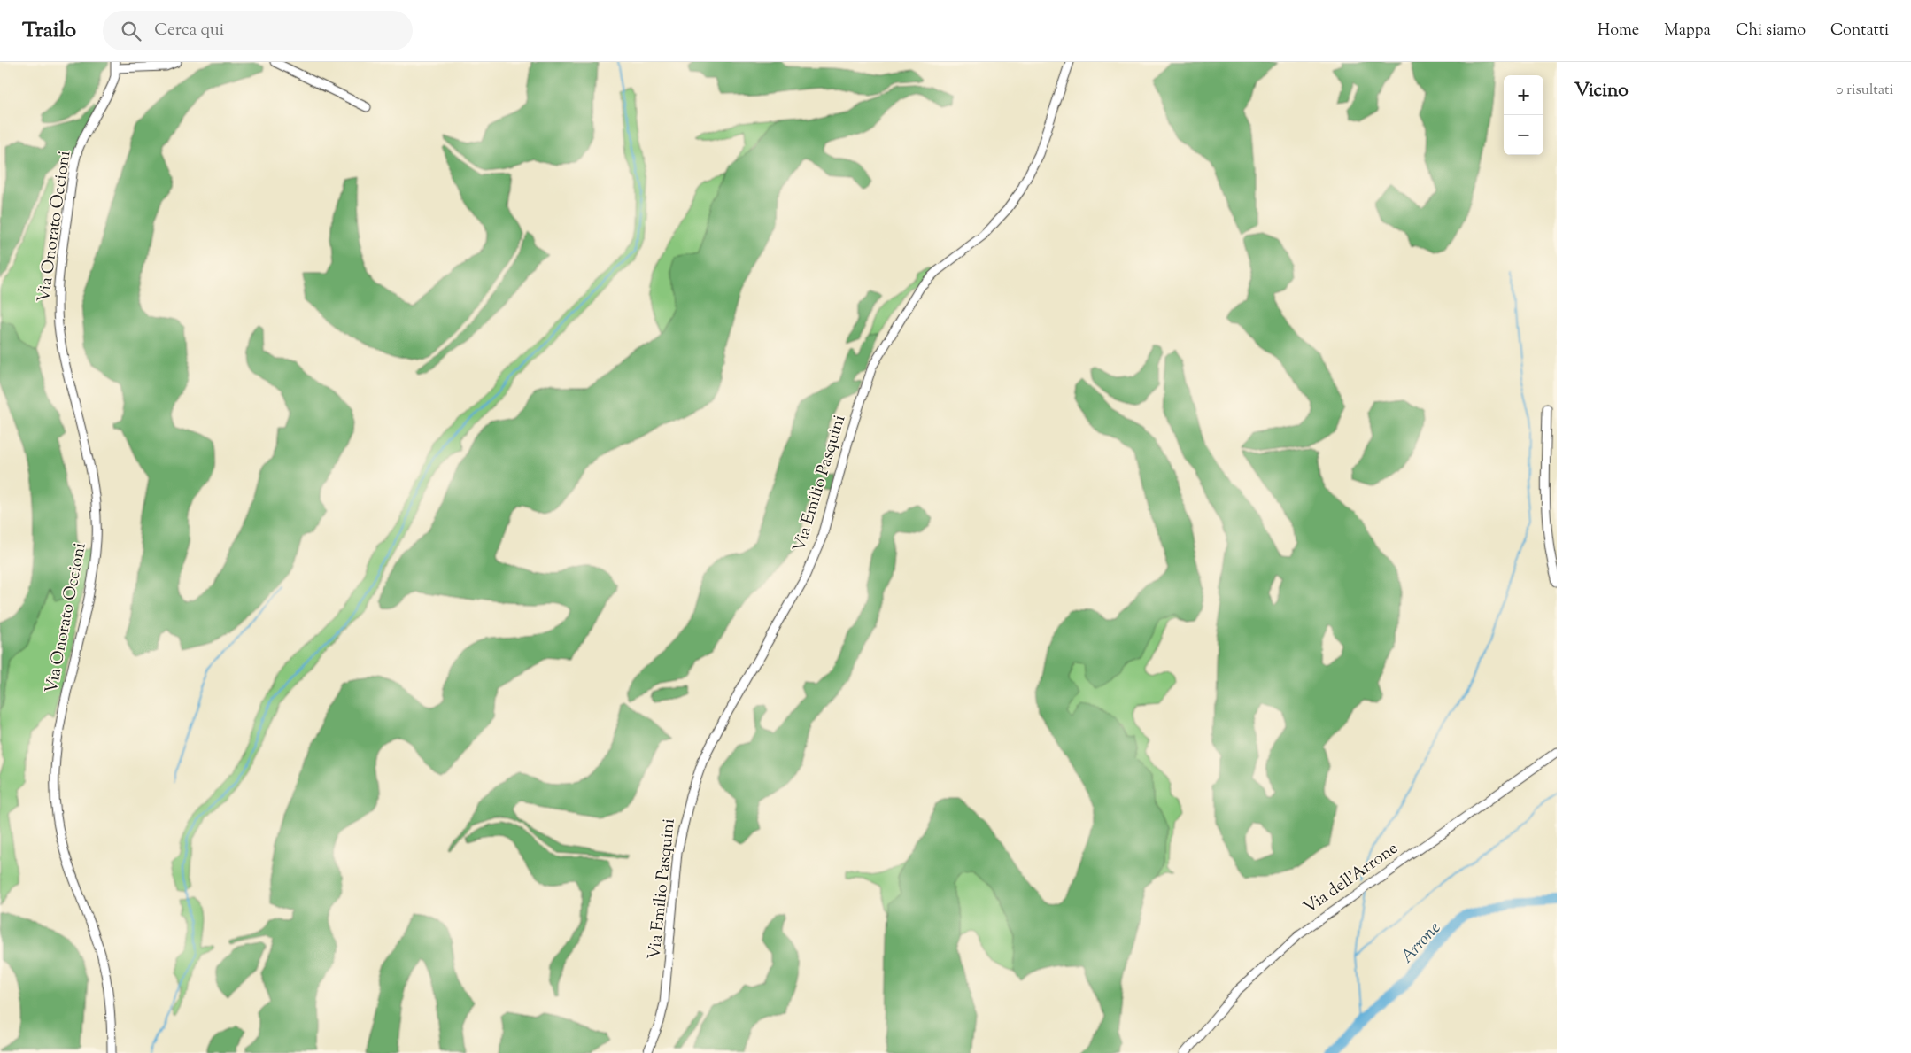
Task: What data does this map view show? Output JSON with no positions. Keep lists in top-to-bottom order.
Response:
{
  "streets": {
    "street": ["Via Onorato Occioni", "Via Emilio Pasquini", "Via dell'Arrone"]
  },
  "water": ["Arrone"],
  "page": {
    "header": "Trailo",
    "search": "Cerca qui",
    "nav": [
      "Home",
      "Mappa",
      "Chi siamo",
      "Contatti"
    ],
    "heading": ["Vicino", "0 risultati"],
    "map_buttons": ["+", "−"]
  }
}
